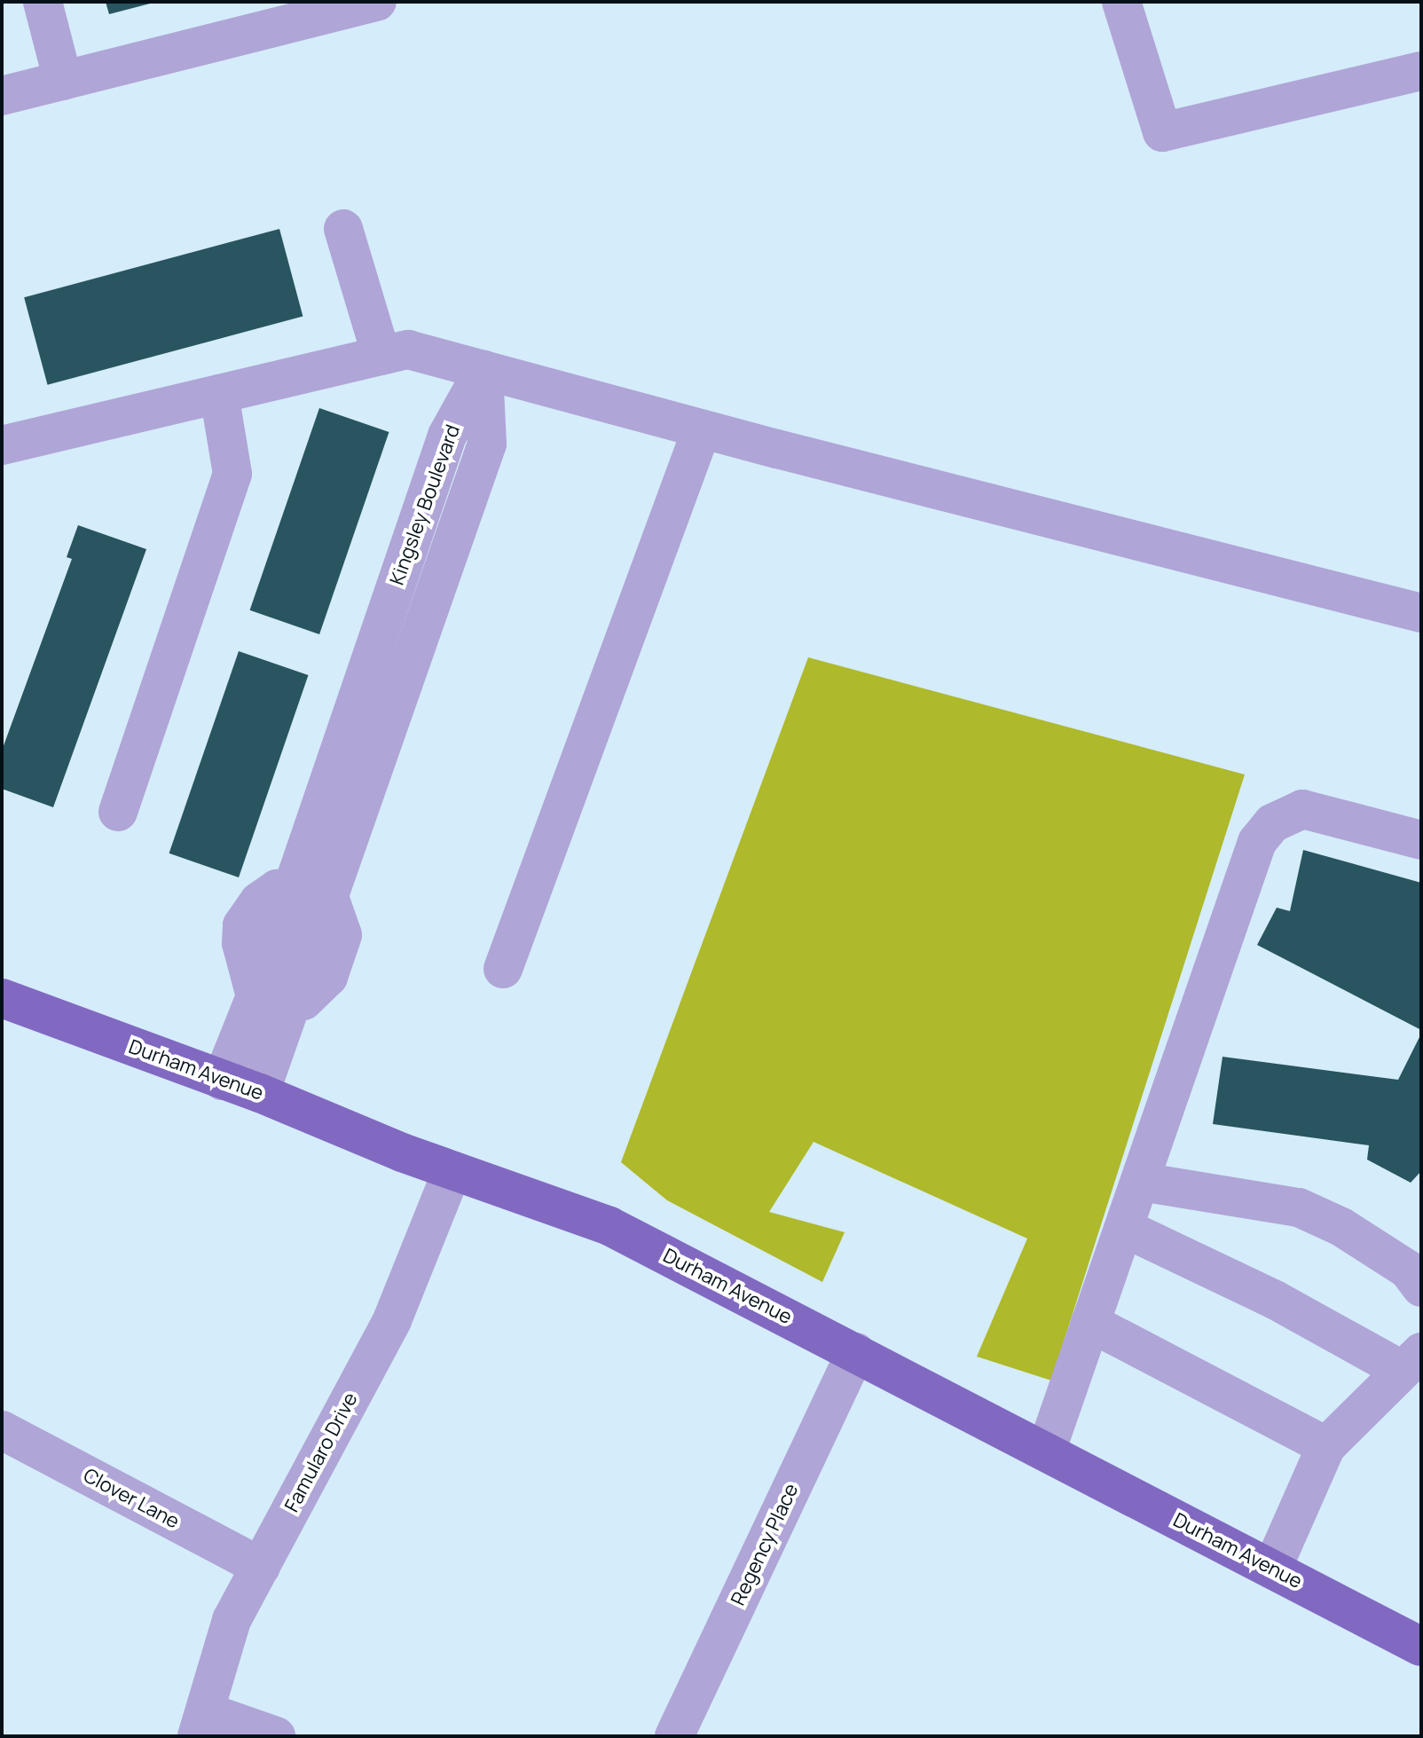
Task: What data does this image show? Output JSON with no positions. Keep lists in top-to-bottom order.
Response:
{
  "streets": {
    "main road": ["Durham Avenue"],
    "street": [
      "Kingsley Boulevard",
      "Famularo Drive",
      "Clover Lane",
      "Regency Place"
    ]
  },
  "crossings": [
    ["Kingsley Boulevard", "Durham Avenue"],
    ["Durham Avenue", "Famularo Drive"],
    ["Durham Avenue", "Regency Place"],
    ["Famularo Drive", "Clover Lane"]
  ]
}
